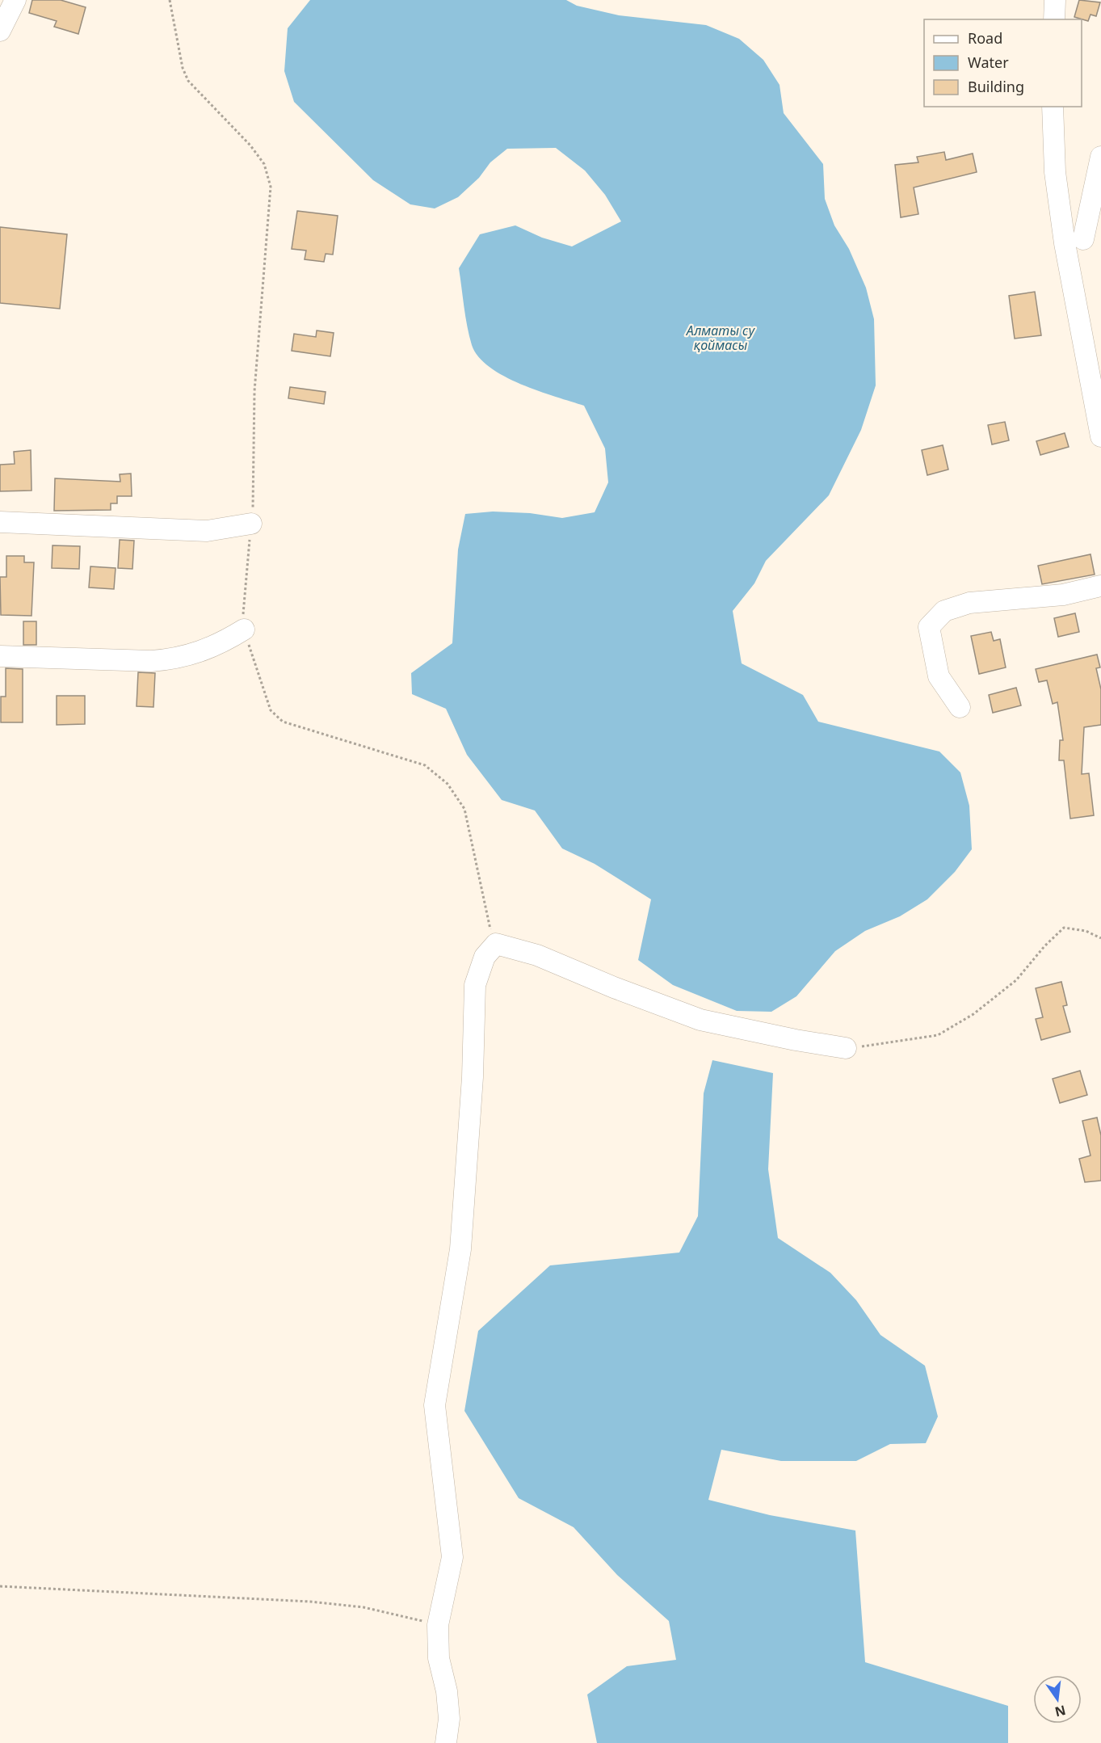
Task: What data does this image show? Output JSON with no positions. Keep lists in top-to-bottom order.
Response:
{
  "water": ["Алматы су қоймасы"],
  "legend": ["Road", "Water", "Building"],
  "north": "bottom"
}
